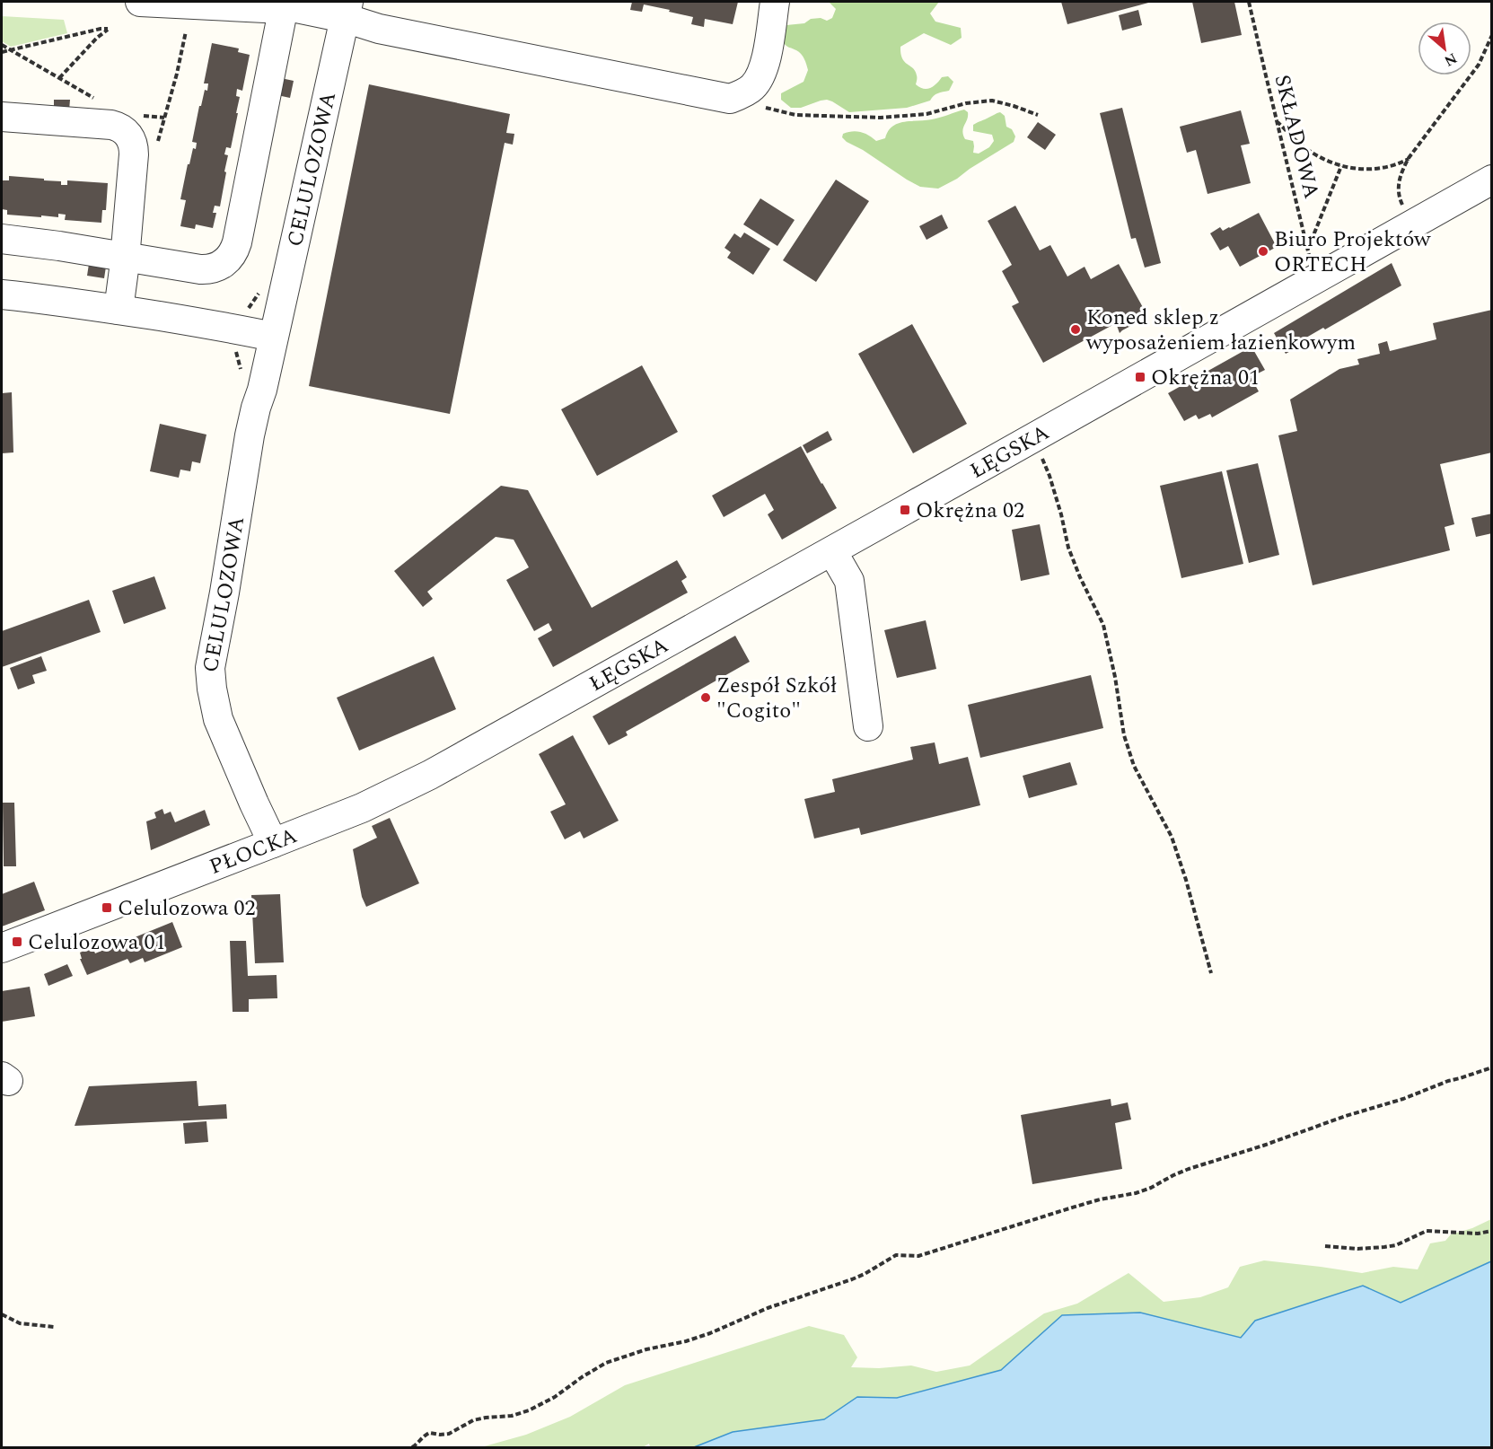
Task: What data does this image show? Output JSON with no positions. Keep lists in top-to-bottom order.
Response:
{
  "streets": {
    "street": ["CELULOZOWA", "ŁĘGSKA", "PŁOCKA"],
    "path": ["SKŁADOWA"]
  },
  "crossings": [
    ["SKŁADOWA", "ŁĘGSKA"],
    ["CELULOZOWA", "PŁOCKA"],
    ["ŁĘGSKA", "PŁOCKA"]
  ],
  "places": {
    "other": ["Biuro Projektów ORTECH", "Koned sklep z wyposażeniem łazienkowym", "Zespół Szkół \"Cogito\""],
    "transit": [
      "Okrężna 01",
      "Okrężna 02",
      "Celulozowa 02",
      "Celulozowa 01"
    ]
  },
  "north": "bottom right"
}
